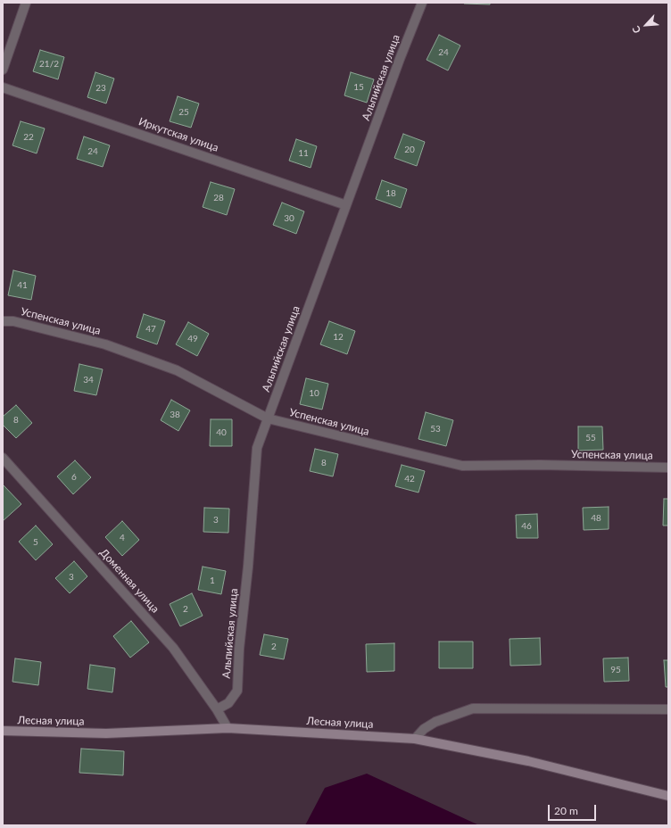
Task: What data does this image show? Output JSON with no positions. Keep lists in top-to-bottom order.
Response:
{
  "streets": {
    "main road": ["Лесная улица"],
    "street": [
      "Альпийская улица",
      "Иркутская улица",
      "Успенская улица",
      "Доменная улица"
    ]
  },
  "crossings": [
    ["Альпийская улица", "Иркутская улица"],
    ["Альпийская улица", "Успенская улица"],
    ["Альпийская улица", "Доменная улица"],
    ["Доменная улица", "Лесная улица"]
  ],
  "house_numbers": [
    "24",
    "21/2",
    "15",
    "23",
    "25",
    "22",
    "20",
    "24",
    "11",
    "18",
    "28",
    "30",
    "41",
    "47",
    "12",
    "49",
    "34",
    "10",
    "38",
    "8",
    "53",
    "40",
    "55",
    "8",
    "6",
    "42",
    "48",
    "3",
    "46",
    "4",
    "5",
    "3",
    "1",
    "2",
    "2",
    "95"
  ],
  "scale_bar": "20 m",
  "north": "bottom left"
}
